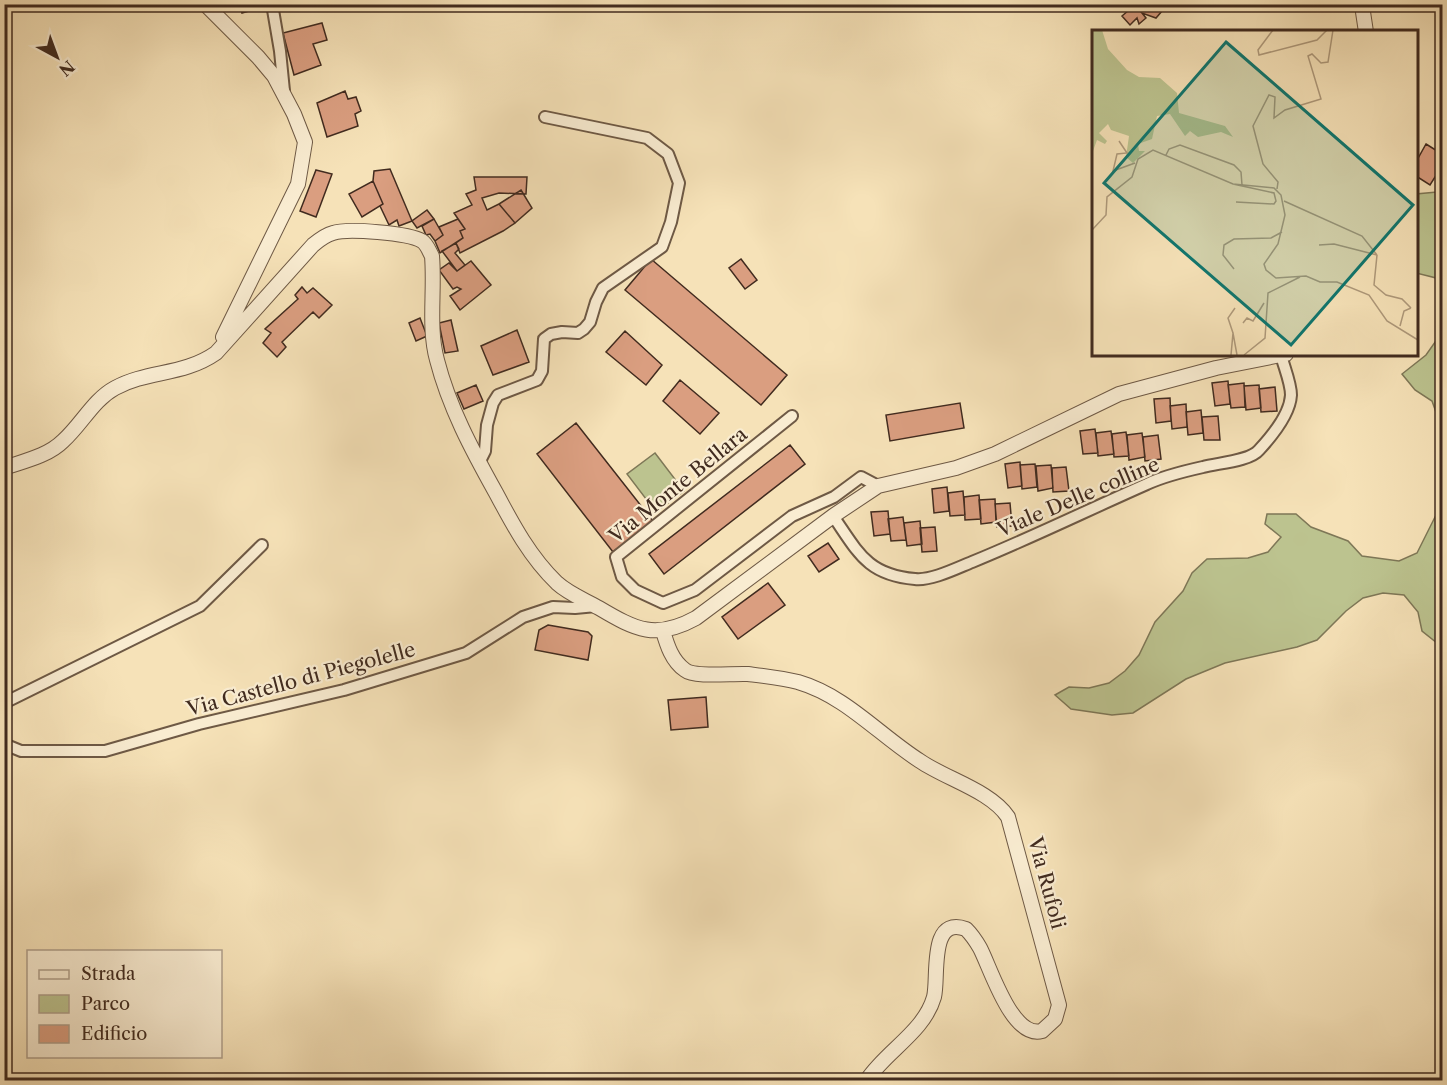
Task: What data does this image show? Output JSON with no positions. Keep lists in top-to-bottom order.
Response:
{
  "streets": {
    "street": [
      "Via Monte Bellara",
      "Viale Delle colline",
      "Via Castello di Piegolelle",
      "Via Rufoli"
    ]
  },
  "legend": ["Strada", "Parco", "Edificio"],
  "north": "bottom right"
}
